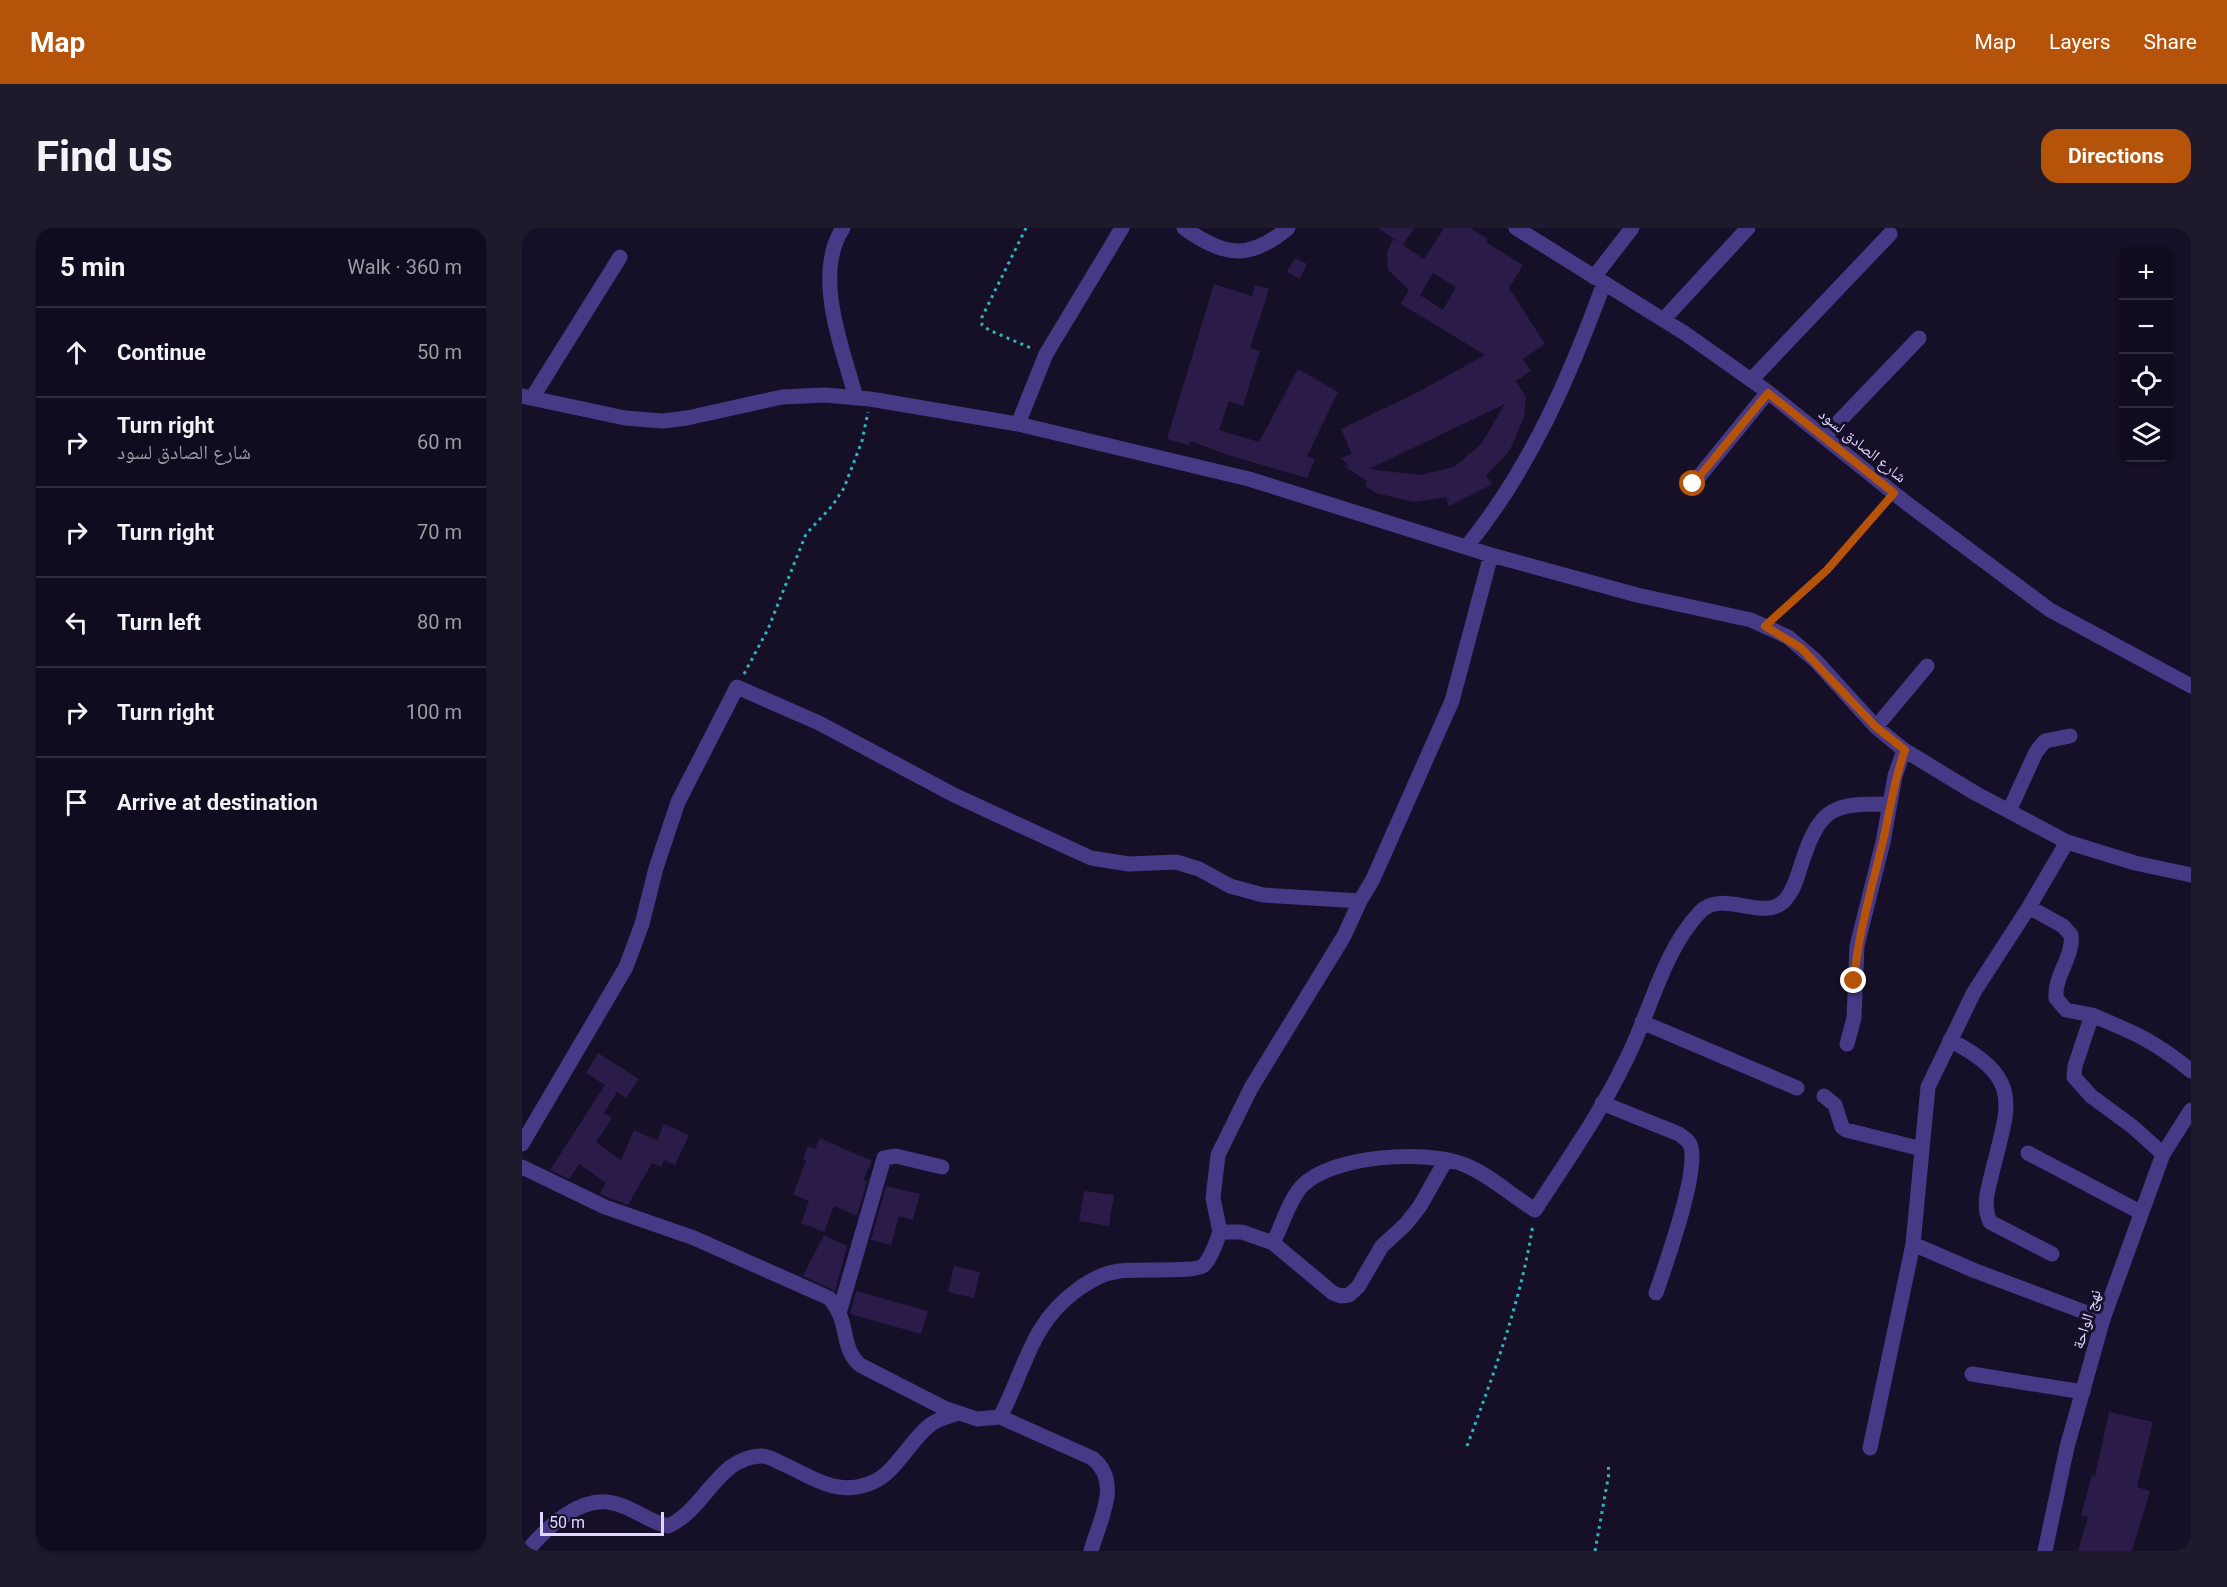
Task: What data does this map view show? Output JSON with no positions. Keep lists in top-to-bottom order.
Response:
{
  "streets": {
    "street": ["شارع الصادق لسود", "نهج الواحة"]
  },
  "scale_bar": "50 m",
  "page": {
    "header": "Map",
    "nav": ["Map", "Layers", "Share"],
    "buttons": "Directions",
    "title": "Find us",
    "heading": ["5 min", "Walk · 360 m"],
    "map_buttons": ["+", "−"],
    "list": [
      ["Continue", "50 m"],
      ["Turn right", "شارع الصادق لسود", "60 m"],
      ["Turn right", "70 m"],
      ["Turn left", "80 m"],
      ["Turn right", "100 m"],
      "Arrive at destination"
    ],
    "scale": "50 m"
  }
}
